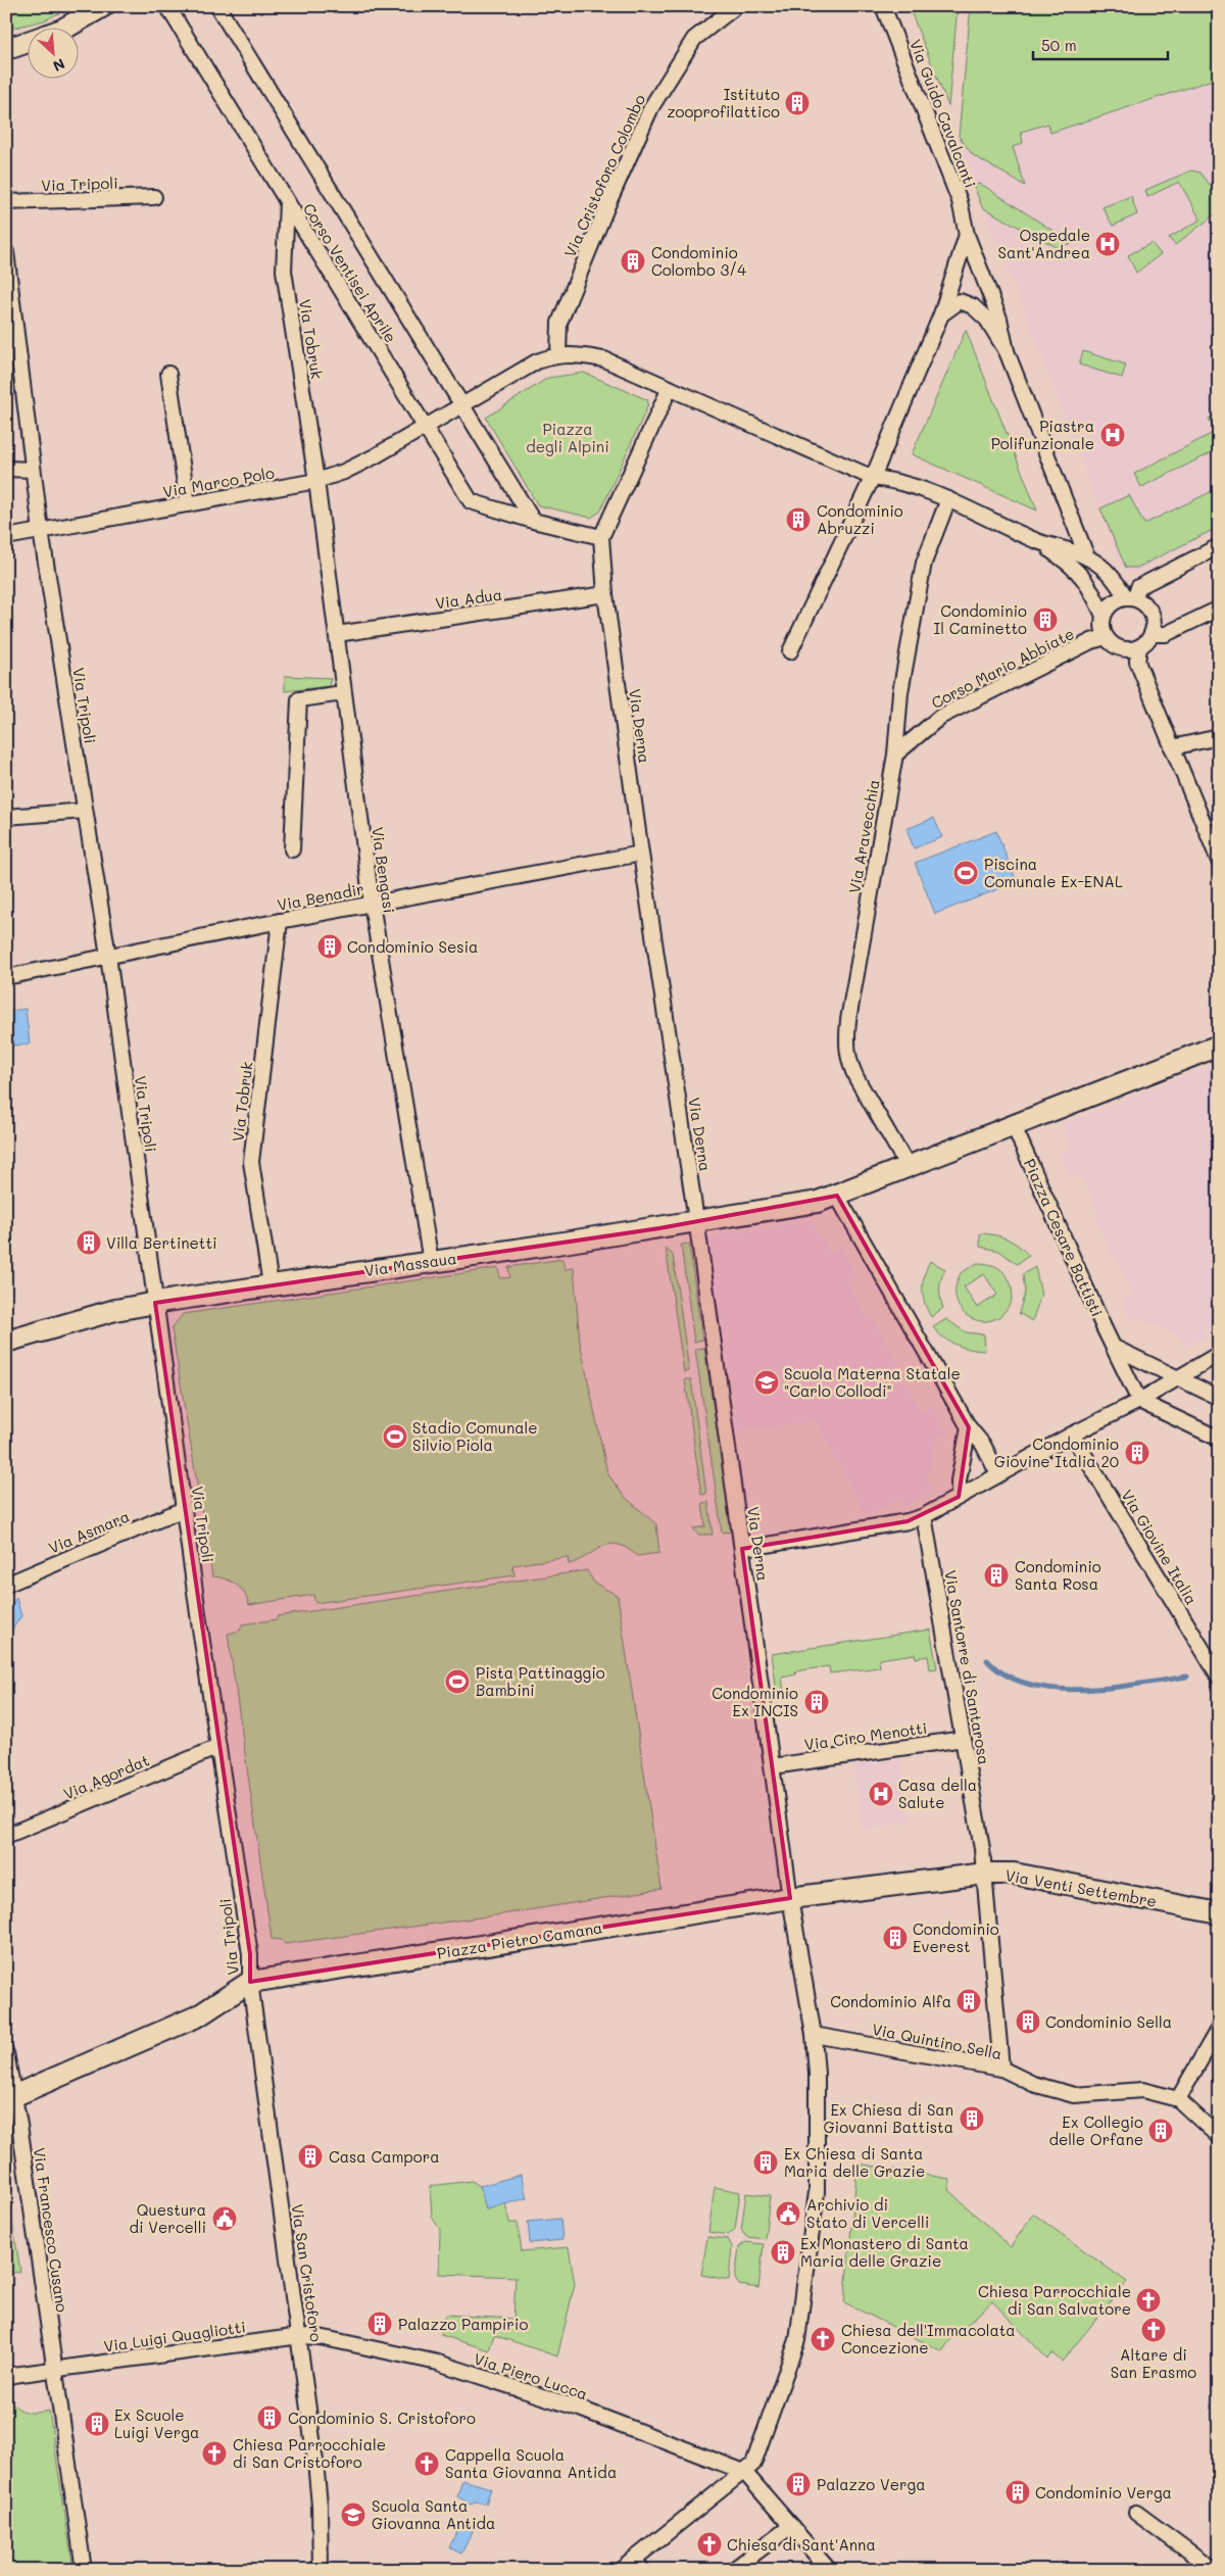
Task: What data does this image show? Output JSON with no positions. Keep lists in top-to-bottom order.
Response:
{
  "streets": {
    "main road": ["Via Massaua", "Via Venti Settembre", "Piazza Pietro Camana"],
    "street": [
      "Via Guido Cavalcanti",
      "Via Cristoforo Colombo",
      "Via Tripoli",
      "Corso Ventisei Aprile",
      "Via Tobruk",
      "Via Marco Polo",
      "Via Adua",
      "Corso Mario Abbiate",
      "Via Derna",
      "Via Aravecchia",
      "Via Bengasi",
      "Via Benadir",
      "Piazza Cesare Battisti",
      "Via Asmara",
      "Via Giovine Italia",
      "Via Santorre di Santarosa",
      "Via Ciro Menotti",
      "Via Agordat",
      "Via Quintino Sella",
      "Via Francesco Cusano",
      "Via San Cristoforo",
      "Via Luigi Quagliotti",
      "Via Piero Lucca"
    ]
  },
  "crossings": [
    ["Via Tripoli", "Via Marco Polo"],
    ["Via Tripoli", "Via Benadir"],
    ["Via Tripoli", "Via Massaua"],
    ["Via Tripoli", "Via Asmara"],
    ["Via Tripoli", "Via Agordat"],
    ["Via Tripoli", "Piazza Pietro Camana"],
    ["Via Tripoli", "Via San Cristoforo"],
    ["Corso Ventisei Aprile", "Via Tobruk"],
    ["Corso Ventisei Aprile", "Via Marco Polo"],
    ["Corso Ventisei Aprile", "Via Derna"],
    ["Via Tobruk", "Via Marco Polo"],
    ["Via Tobruk", "Via Bengasi"],
    ["Via Tobruk", "Via Benadir"],
    ["Via Tobruk", "Via Massaua"],
    ["Via Marco Polo", "Via Bengasi"],
    ["Via Adua", "Via Derna"],
    ["Via Adua", "Via Bengasi"],
    ["Corso Mario Abbiate", "Via Aravecchia"],
    ["Via Derna", "Via Benadir"],
    ["Via Derna", "Via Massaua"],
    ["Via Derna", "Via Ciro Menotti"],
    ["Via Derna", "Via Venti Settembre"],
    ["Via Derna", "Piazza Pietro Camana"],
    ["Via Derna", "Via Quintino Sella"],
    ["Via Derna", "Via Piero Lucca"],
    ["Via Bengasi", "Via Benadir"],
    ["Via Bengasi", "Via Massaua"],
    ["Via Santorre di Santarosa", "Via Ciro Menotti"],
    ["Via Santorre di Santarosa", "Via Venti Settembre"],
    ["Via Santorre di Santarosa", "Via Quintino Sella"],
    ["Via Venti Settembre", "Piazza Pietro Camana"],
    ["Piazza Pietro Camana", "Via San Cristoforo"],
    ["Via Francesco Cusano", "Via Luigi Quagliotti"],
    ["Via San Cristoforo", "Via Luigi Quagliotti"],
    ["Via San Cristoforo", "Via Piero Lucca"],
    ["Via Luigi Quagliotti", "Via Piero Lucca"]
  ],
  "parks": ["Piazza degli Alpini"],
  "places": {
    "building": [
      "Istituto zooprofilattico",
      "Condominio Colombo 3/4",
      "Condominio Abruzzi",
      "Condominio Il Caminetto",
      "Condominio Sesia",
      "Villa Bertinetti",
      "Condominio Giovine Italia 20",
      "Condominio Santa Rosa",
      "Condominio Ex INCIS",
      "Condominio Everest",
      "Condominio Alfa",
      "Condominio Sella",
      "Ex Chiesa di San Giovanni Battista",
      "Ex Collegio delle Orfane",
      "Casa Campora",
      "Ex Chiesa di Santa Maria delle Grazie",
      "Ex Monastero di Santa Maria delle Grazie",
      "Palazzo Pampirio",
      "Condominio S. Cristoforo",
      "Ex Scuole Luigi Verga",
      "Palazzo Verga",
      "Condominio Verga"
    ],
    "hospital": ["Ospedale Sant'Andrea", "Piastra Polifunzionale", "Casa della Salute"],
    "sports": ["Piscina Comunale Ex-ENAL", "Stadio Comunale Silvio Piola", "Pista Pattinaggio Bambini"],
    "school or university": ["Scuola Materna Statale \"Carlo Collodi\"", "Scuola Santa Giovanna Antida"],
    "public building": ["Archivio di Stato di Vercelli", "Questura di Vercelli"],
    "church": [
      "Chiesa Parrocchiale di San Salvatore",
      "Altare di San Erasmo",
      "Chiesa dell'Immacolata Concezione",
      "Chiesa Parrocchiale di San Cristoforo",
      "Cappella Scuola Santa Giovanna Antida",
      "Chiesa di Sant'Anna"
    ]
  },
  "scale_bar": "50 m",
  "north": "bottom right"
}
